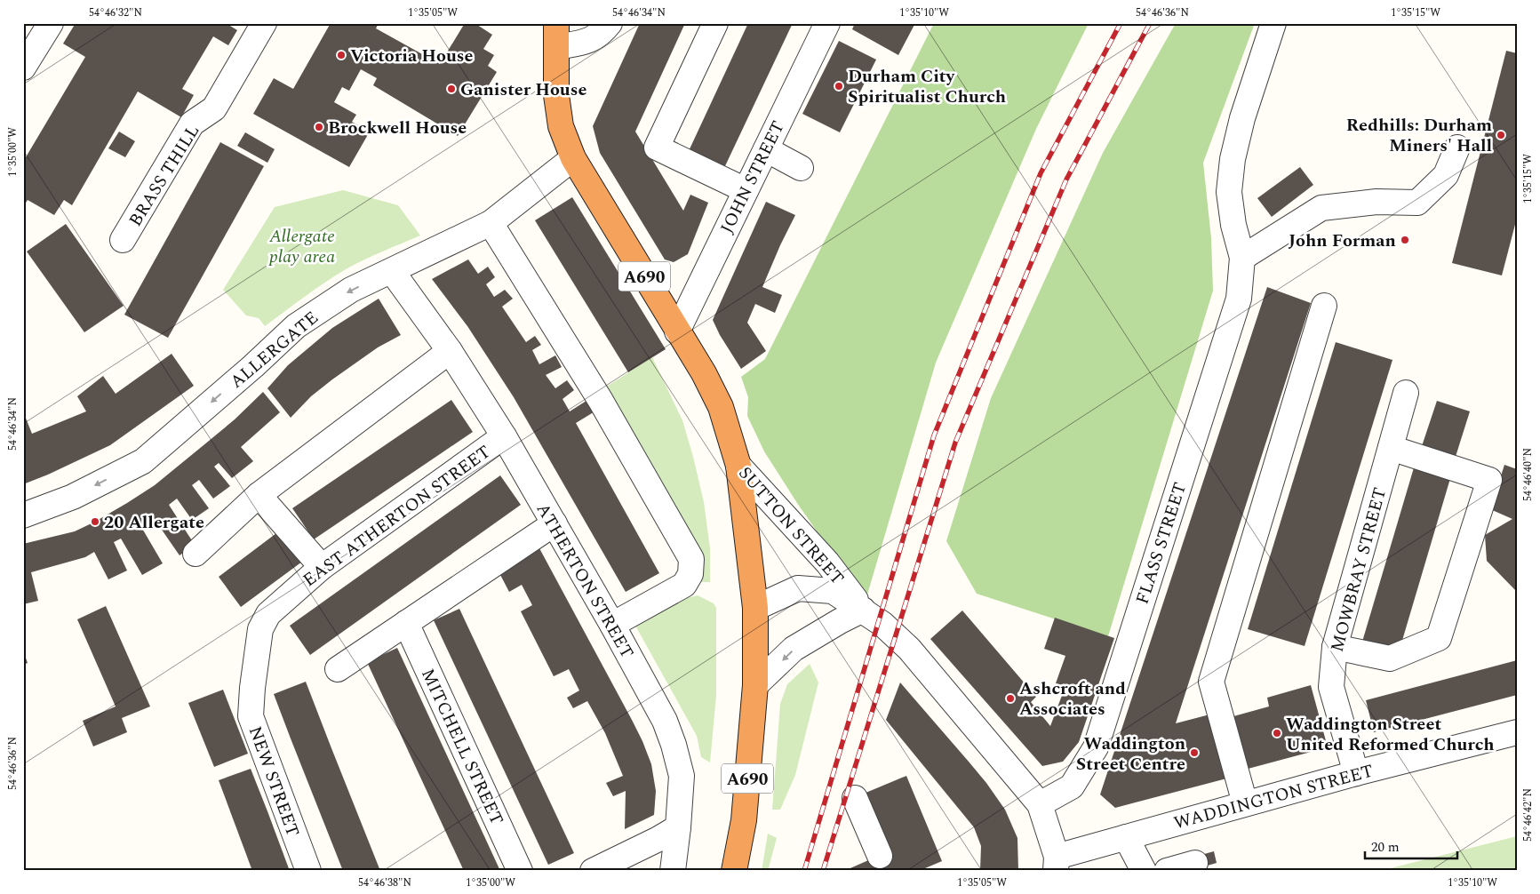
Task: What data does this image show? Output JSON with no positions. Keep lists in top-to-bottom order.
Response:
{
  "streets": {
    "highway": ["A690", "SUTTON STREET"],
    "street": [
      "BRASS THILL",
      "JOHN STREET",
      "ALLERGATE",
      "EAST ATHERTON STREET",
      "FLASS STREET",
      "MOWBRAY STREET",
      "ATHERTON STREET",
      "MITCHELL STREET",
      "NEW STREET",
      "WADDINGTON STREET"
    ]
  },
  "crossings": [
    ["JOHN STREET", "SUTTON STREET"],
    ["A690", "ALLERGATE"],
    ["A690", "SUTTON STREET"],
    ["ALLERGATE", "SUTTON STREET"],
    ["ALLERGATE", "ATHERTON STREET"],
    ["EAST ATHERTON STREET", "ATHERTON STREET"],
    ["EAST ATHERTON STREET", "NEW STREET"],
    ["SUTTON STREET", "FLASS STREET"],
    ["SUTTON STREET", "WADDINGTON STREET"],
    ["MOWBRAY STREET", "WADDINGTON STREET"]
  ],
  "parks": ["Allergate play area"],
  "places": [
    "Victoria House",
    "Durham City Spiritualist Church",
    "Ganister House",
    "Brockwell House",
    "Redhills: Durham Miners' Hall",
    "John Forman",
    "20 Allergate",
    "Ashcroft and Associates",
    "Waddington Street United Reformed Church",
    "Waddington Street Centre"
  ],
  "scale_bar": "20 m",
  "coordinates": [
    "54°46'32\"N",
    "1°35'05\"W",
    "54°46'34\"N",
    "1°35'10\"W",
    "54°46'36\"N",
    "1°35'15\"W",
    "1°35'00\"W",
    "54°46'40\"N",
    "54°46'42\"N",
    "54°46'38\"N"
  ]
}
